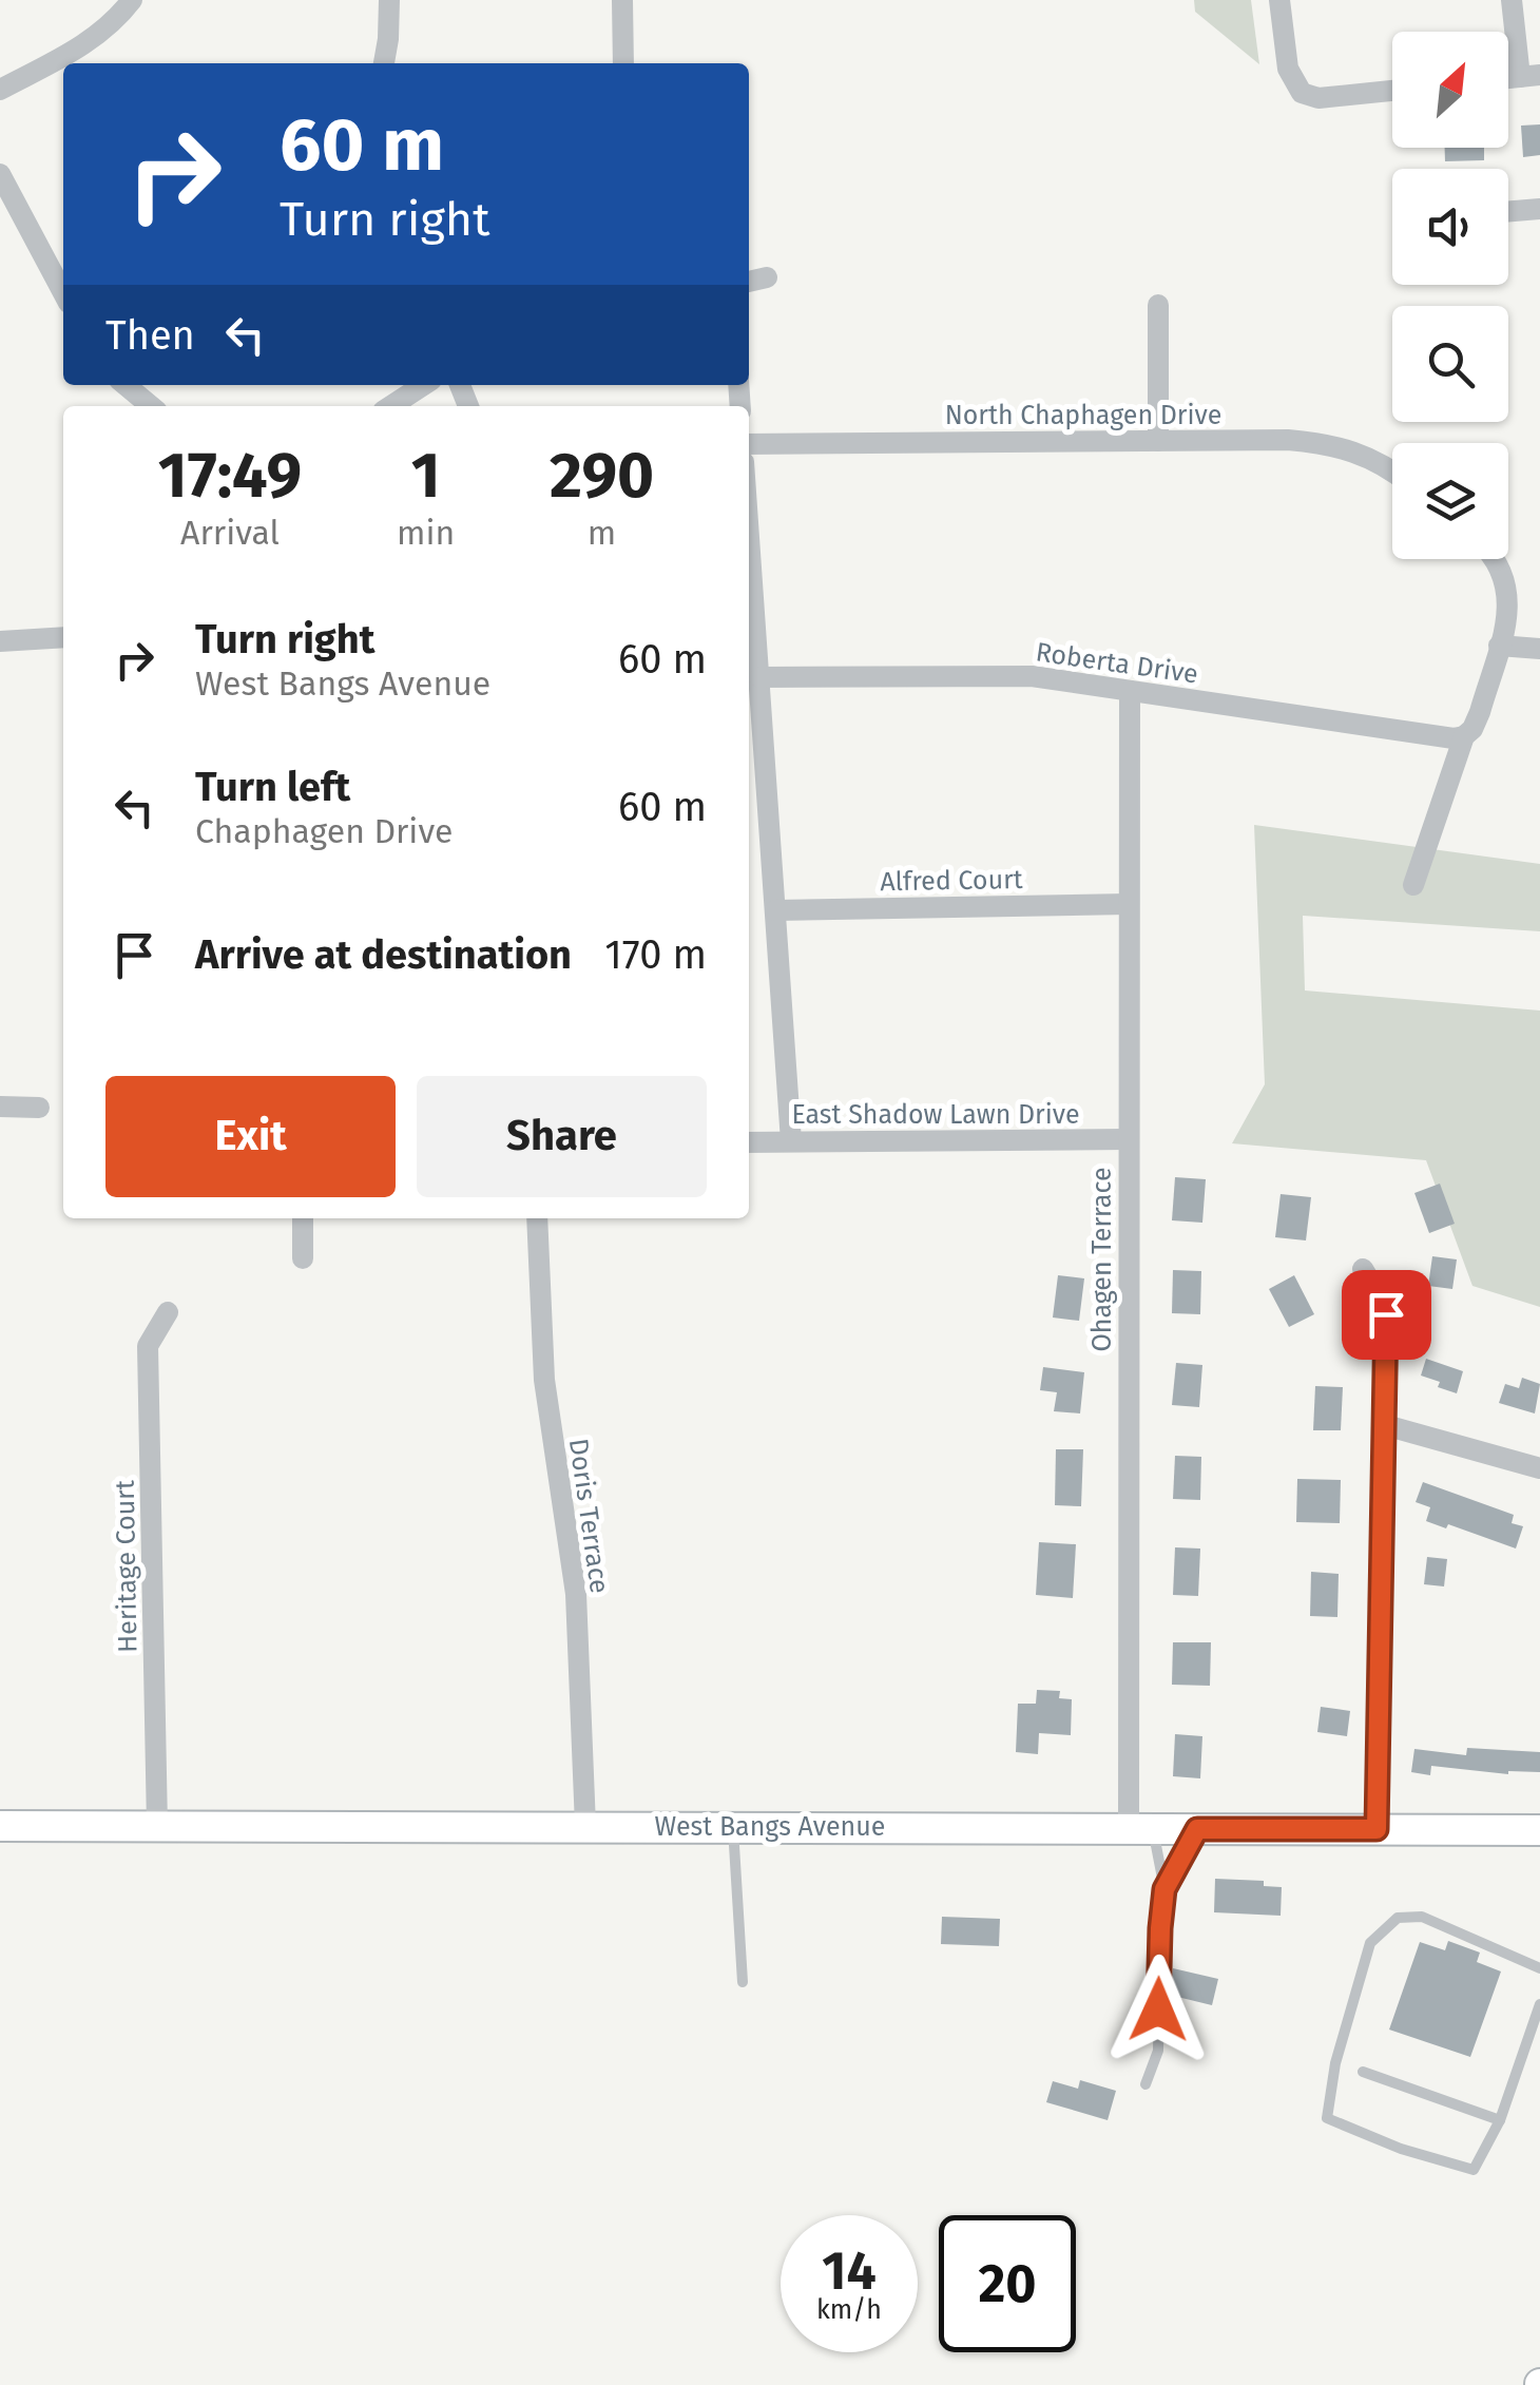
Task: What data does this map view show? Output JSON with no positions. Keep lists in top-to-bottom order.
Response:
{
  "streets": {
    "street": [
      "North Chaphagen Drive",
      "Roberta Drive",
      "Alfred Court",
      "East Shadow Lawn Drive",
      "Ohagen Terrace",
      "Doris Terrace",
      "Heritage Court",
      "West Bangs Avenue"
    ]
  },
  "crossings": [
    ["Roberta Drive", "Ohagen Terrace"],
    ["Alfred Court", "Ohagen Terrace"],
    ["East Shadow Lawn Drive", "Ohagen Terrace"],
    ["Ohagen Terrace", "West Bangs Avenue"],
    ["Doris Terrace", "West Bangs Avenue"],
    ["Heritage Court", "West Bangs Avenue"]
  ],
  "north": "top right",
  "page": {
    "turn": ["60 m", "Turn right"],
    "then": "Then",
    "eta": [
      "17:49",
      "Arrival",
      "1",
      "min",
      "290",
      "m"
    ],
    "list": [
      {
        "name": "Turn right",
        "note": "West Bangs Avenue",
        "value": "60 m"
      },
      {
        "name": "Turn left",
        "note": "Chaphagen Drive",
        "value": "60 m"
      },
      {
        "name": "Arrive at destination",
        "value": "170 m"
      }
    ],
    "buttons": ["Exit", "Share"],
    "speed": "14 km/h",
    "limit": "20"
  }
}
